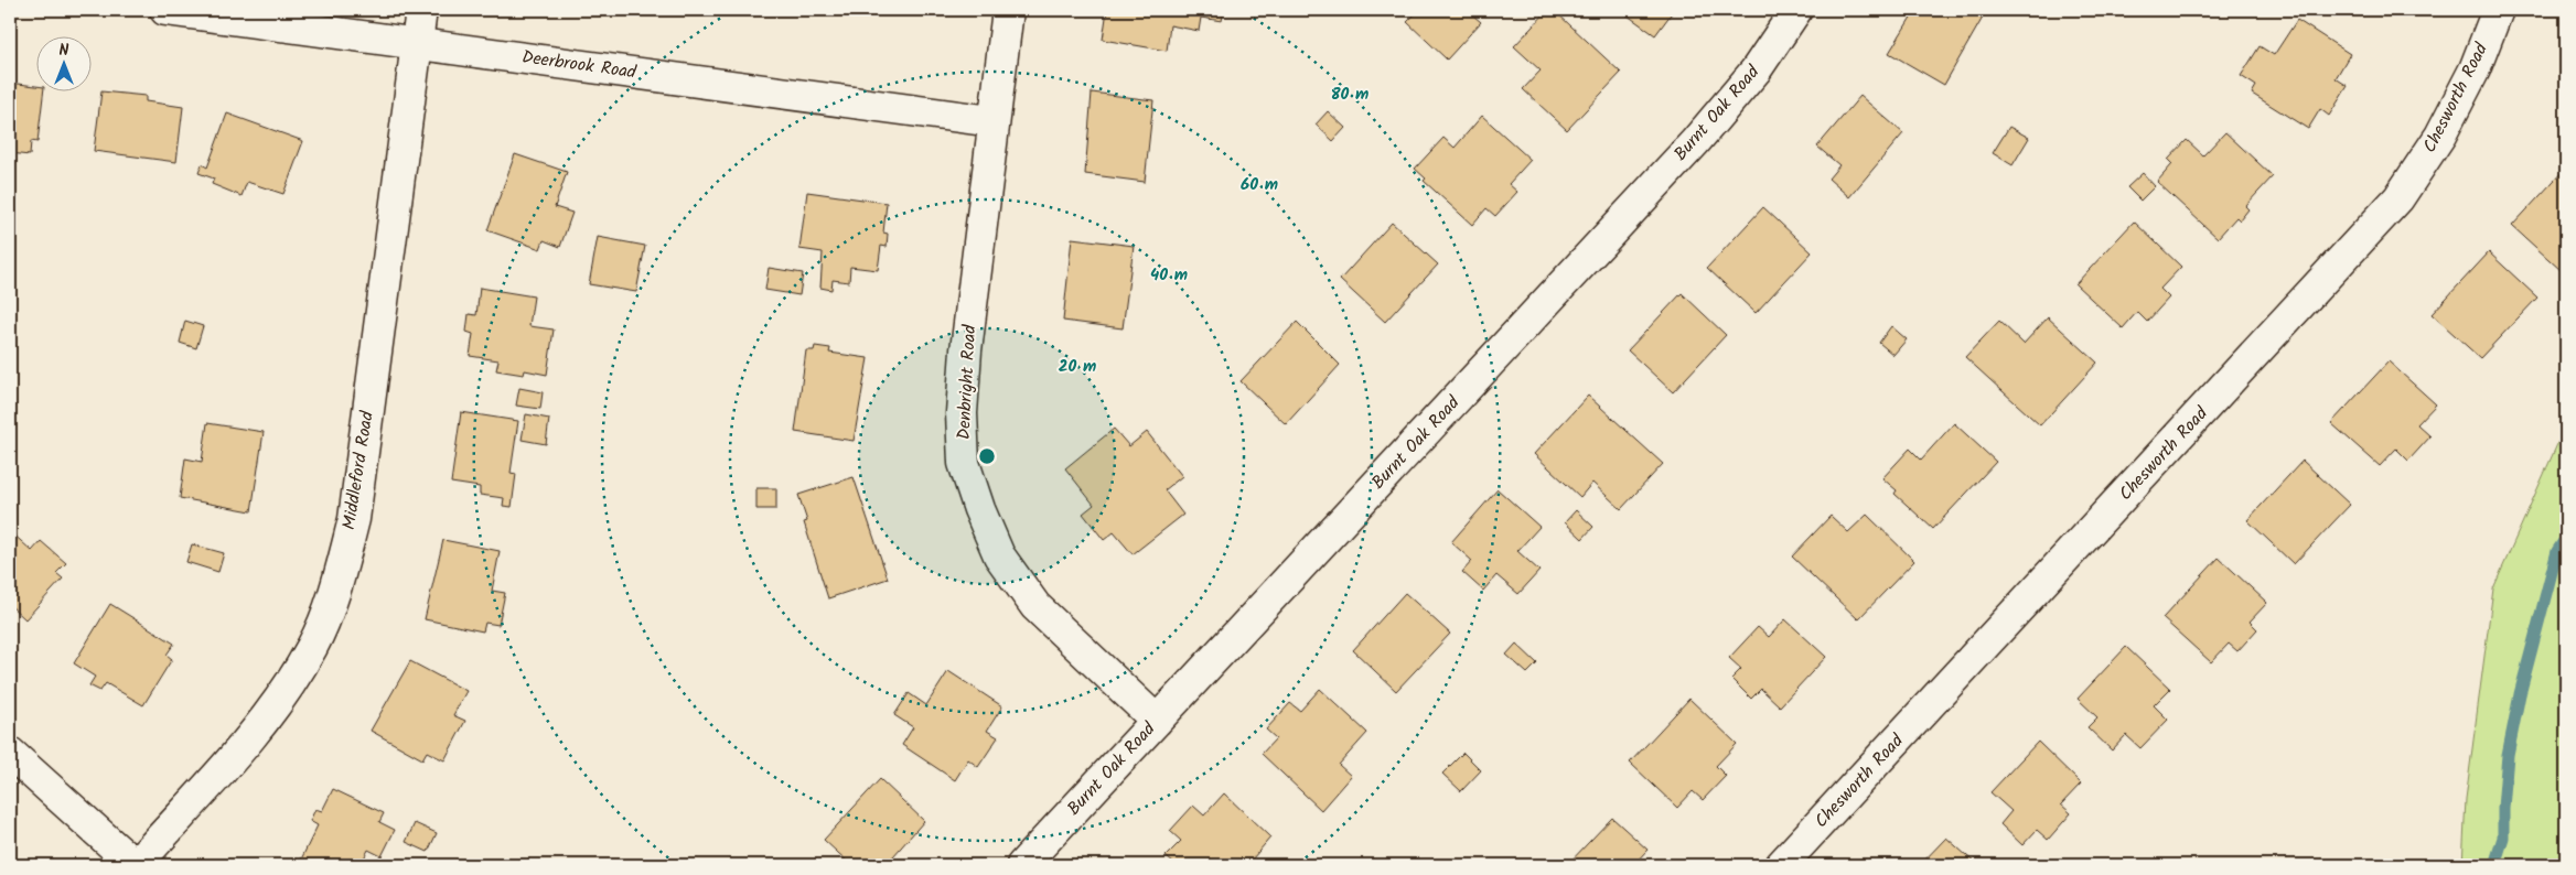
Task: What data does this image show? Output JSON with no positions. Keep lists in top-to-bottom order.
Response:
{
  "streets": {
    "street": [
      "Deerbrook Road",
      "Chesworth Road",
      "Burnt Oak Road",
      "Denbright Road",
      "Middleford Road"
    ]
  },
  "crossings": [
    ["Deerbrook Road", "Denbright Road"],
    ["Deerbrook Road", "Middleford Road"],
    ["Burnt Oak Road", "Denbright Road"]
  ],
  "north": "top",
  "rings": [
    "80 m",
    "60 m",
    "40 m",
    "20 m"
  ]
}
